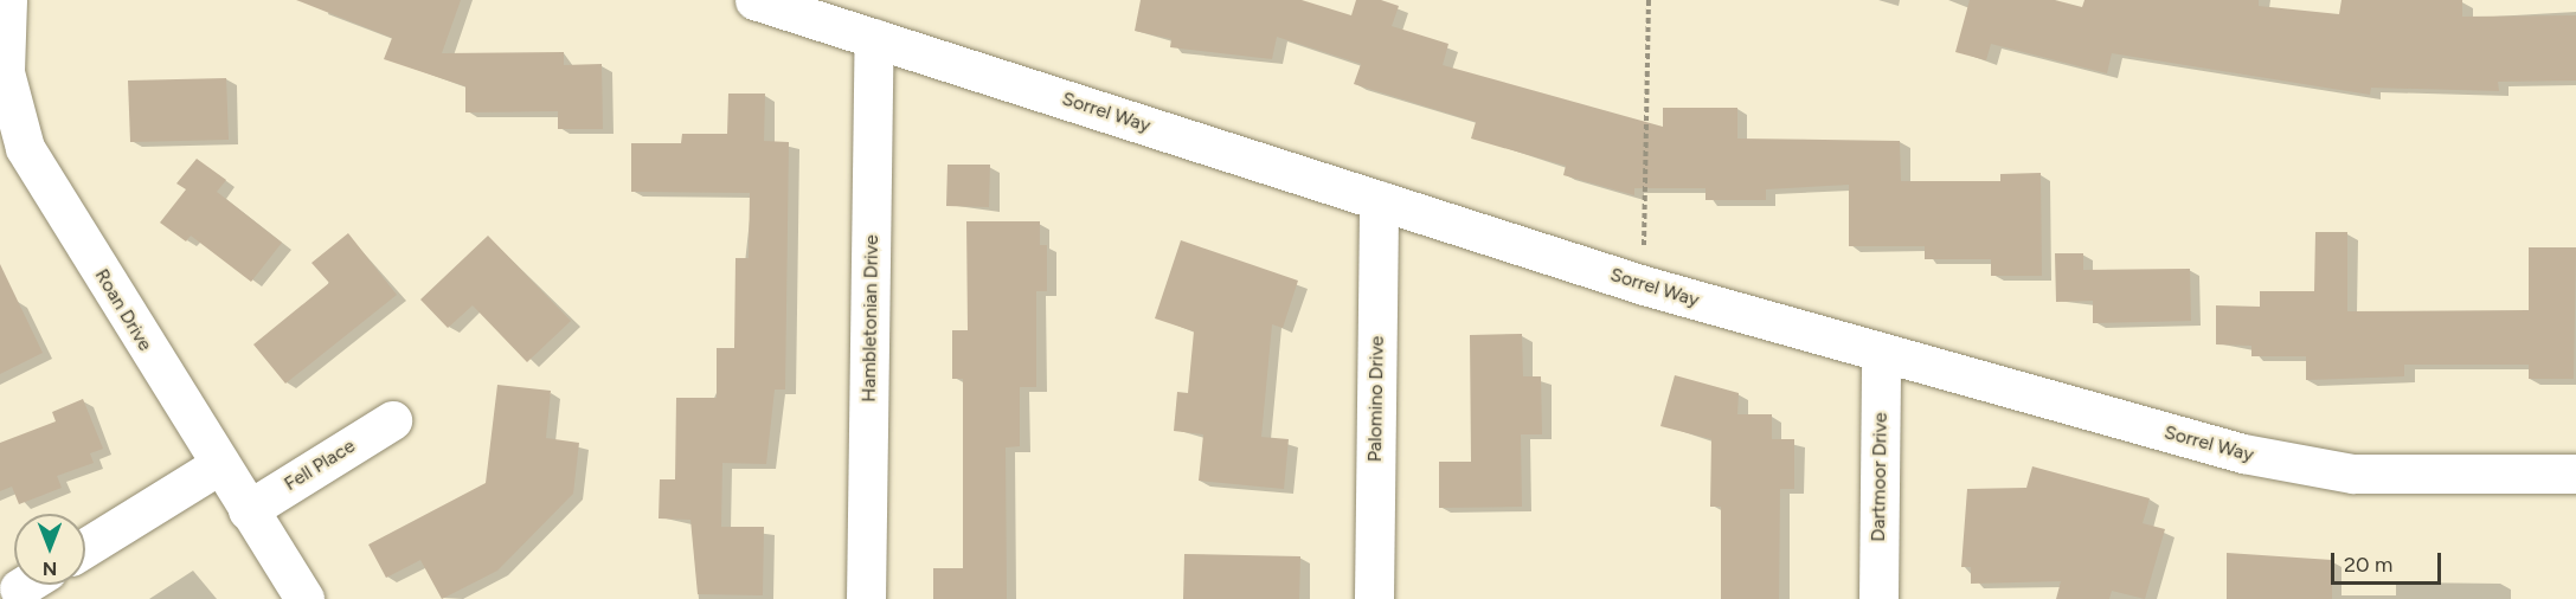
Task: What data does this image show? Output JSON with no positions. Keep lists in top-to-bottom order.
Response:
{
  "streets": {
    "street": [
      "Sorrel Way",
      "Roan Drive",
      "Hambletonian Drive",
      "Palomino Drive",
      "Fell Place",
      "Dartmoor Drive"
    ]
  },
  "crossings": [
    ["Sorrel Way", "Hambletonian Drive"],
    ["Sorrel Way", "Palomino Drive"],
    ["Sorrel Way", "Dartmoor Drive"],
    ["Roan Drive", "Fell Place"]
  ],
  "scale_bar": "20 m",
  "north": "bottom"
}
